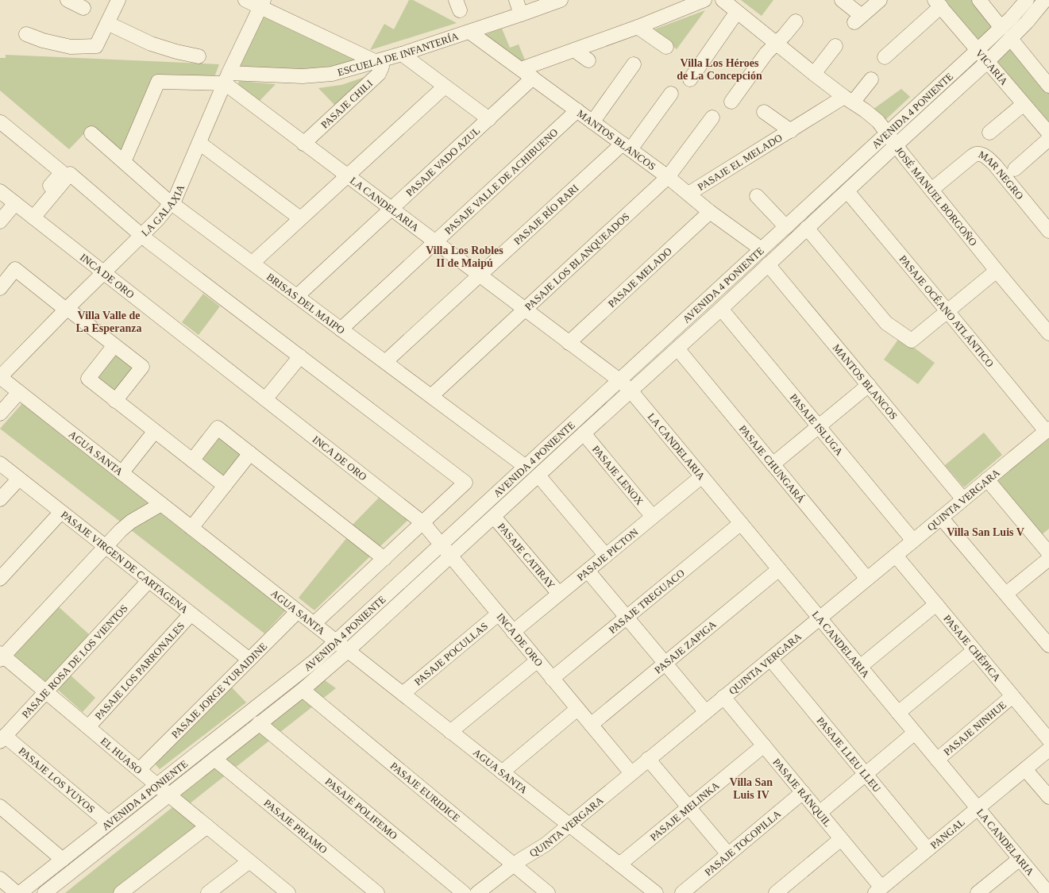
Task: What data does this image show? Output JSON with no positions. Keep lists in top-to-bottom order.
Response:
{
  "streets": {
    "street": [
      "ESCUELA DE INFANTERÍA",
      "VICARÍA",
      "PASAJE CHILI",
      "AVENIDA 4 PONIENTE",
      "MANTOS BLANCOS",
      "PASAJE VADO AZUL",
      "PASAJE EL MELADO",
      "MAR NEGRO",
      "PASAJE VALLE DE ACHIBUENO",
      "JOSÉ MANUEL BORGOÑO",
      "LA CANDELARIA",
      "LA GALAXIA",
      "PASAJE RÍO RARI",
      "PASAJE LOS BLANQUEADOS",
      "INCA DE ORO",
      "PASAJE MELADO",
      "BRISAS DEL MAIPO",
      "PASAJE OCÉANO ATLÁNTICO",
      "PASAJE ISLUGA",
      "AGUA SANTA",
      "PASAJE CHUNGARÁ",
      "PASAJE LENOX",
      "QUINTA VERGARA",
      "PASAJE PICTON",
      "PASAJE CATIRAY",
      "PASAJE VIRGEN DE CARTAGENA",
      "PASAJE TREGUACO",
      "PASAJE ZAPIGA",
      "PASAJE CHÉPICA",
      "PASAJE POCULLAS",
      "PASAJE ROSA DE LOS VIENTOS",
      "PASAJE LOS PARRONALES",
      "PASAJE JORGE YURAIDINE",
      "PASAJE NINHUE",
      "PASAJE LLEU LLEU",
      "EL HUASO",
      "PASAJE LOS YUYOS",
      "PASAJE EURIDICE",
      "PASAJE RÁNQUIL",
      "PASAJE POLIFEMO",
      "PASAJE MELINKA",
      "PASAJE PRIAMO",
      "PANGAL",
      "PASAJE TOCOPILLA"
    ]
  },
  "crossings": [
    ["ESCUELA DE INFANTERÍA", "PASAJE CHILI"],
    ["ESCUELA DE INFANTERÍA", "MANTOS BLANCOS"],
    ["ESCUELA DE INFANTERÍA", "LA CANDELARIA"],
    ["ESCUELA DE INFANTERÍA", "LA GALAXIA"],
    ["ESCUELA DE INFANTERÍA", "BRISAS DEL MAIPO"],
    ["VICARÍA", "AVENIDA 4 PONIENTE"],
    ["PASAJE CHILI", "LA CANDELARIA"],
    ["AVENIDA 4 PONIENTE", "MANTOS BLANCOS"],
    ["AVENIDA 4 PONIENTE", "JOSÉ MANUEL BORGOÑO"],
    ["AVENIDA 4 PONIENTE", "LA CANDELARIA"],
    ["AVENIDA 4 PONIENTE", "INCA DE ORO"],
    ["AVENIDA 4 PONIENTE", "BRISAS DEL MAIPO"],
    ["AVENIDA 4 PONIENTE", "PASAJE OCÉANO ATLÁNTICO"],
    ["AVENIDA 4 PONIENTE", "PASAJE ISLUGA"],
    ["AVENIDA 4 PONIENTE", "AGUA SANTA"],
    ["AVENIDA 4 PONIENTE", "PASAJE CHUNGARÁ"],
    ["AVENIDA 4 PONIENTE", "PASAJE LENOX"],
    ["AVENIDA 4 PONIENTE", "PASAJE CATIRAY"],
    ["AVENIDA 4 PONIENTE", "EL HUASO"],
    ["AVENIDA 4 PONIENTE", "PASAJE LOS YUYOS"],
    ["AVENIDA 4 PONIENTE", "PASAJE EURIDICE"],
    ["AVENIDA 4 PONIENTE", "PASAJE POLIFEMO"],
    ["AVENIDA 4 PONIENTE", "PASAJE PRIAMO"],
    ["MANTOS BLANCOS", "PASAJE VADO AZUL"],
    ["MANTOS BLANCOS", "PASAJE EL MELADO"],
    ["MANTOS BLANCOS", "PASAJE VALLE DE ACHIBUENO"],
    ["MANTOS BLANCOS", "PASAJE RÍO RARI"],
    ["MANTOS BLANCOS", "PASAJE LOS BLANQUEADOS"],
    ["MANTOS BLANCOS", "PASAJE MELADO"],
    ["MANTOS BLANCOS", "QUINTA VERGARA"],
    ["PASAJE VADO AZUL", "LA CANDELARIA"],
    ["PASAJE VADO AZUL", "BRISAS DEL MAIPO"],
    ["PASAJE EL MELADO", "JOSÉ MANUEL BORGOÑO"],
    ["MAR NEGRO", "JOSÉ MANUEL BORGOÑO"],
    ["PASAJE VALLE DE ACHIBUENO", "LA CANDELARIA"],
    ["PASAJE VALLE DE ACHIBUENO", "BRISAS DEL MAIPO"],
    ["LA CANDELARIA", "LA GALAXIA"],
    ["LA CANDELARIA", "PASAJE RÍO RARI"],
    ["LA CANDELARIA", "PASAJE LOS BLANQUEADOS"],
    ["LA CANDELARIA", "PASAJE MELADO"],
    ["LA CANDELARIA", "QUINTA VERGARA"],
    ["LA CANDELARIA", "PASAJE PICTON"],
    ["LA CANDELARIA", "PASAJE TREGUACO"],
    ["LA CANDELARIA", "PASAJE ZAPIGA"],
    ["LA CANDELARIA", "PASAJE NINHUE"],
    ["LA CANDELARIA", "PANGAL"],
    ["LA GALAXIA", "INCA DE ORO"],
    ["LA GALAXIA", "BRISAS DEL MAIPO"],
    ["LA GALAXIA", "AGUA SANTA"],
    ["PASAJE RÍO RARI", "BRISAS DEL MAIPO"],
    ["PASAJE LOS BLANQUEADOS", "BRISAS DEL MAIPO"],
    ["INCA DE ORO", "QUINTA VERGARA"],
    ["INCA DE ORO", "PASAJE PICTON"],
    ["INCA DE ORO", "PASAJE TREGUACO"],
    ["INCA DE ORO", "PASAJE ZAPIGA"],
    ["INCA DE ORO", "PASAJE POCULLAS"],
    ["PASAJE OCÉANO ATLÁNTICO", "QUINTA VERGARA"],
    ["PASAJE ISLUGA", "QUINTA VERGARA"],
    ["AGUA SANTA", "QUINTA VERGARA"],
    ["AGUA SANTA", "PASAJE POCULLAS"],
    ["AGUA SANTA", "PASAJE JORGE YURAIDINE"],
    ["AGUA SANTA", "PASAJE MELINKA"],
    ["PASAJE CHUNGARÁ", "QUINTA VERGARA"],
    ["PASAJE LENOX", "PASAJE PICTON"],
    ["QUINTA VERGARA", "PASAJE CHÉPICA"],
    ["QUINTA VERGARA", "PASAJE LLEU LLEU"],
    ["QUINTA VERGARA", "PASAJE EURIDICE"],
    ["QUINTA VERGARA", "PASAJE RÁNQUIL"],
    ["PASAJE PICTON", "PASAJE CATIRAY"],
    ["PASAJE VIRGEN DE CARTAGENA", "PASAJE ROSA DE LOS VIENTOS"],
    ["PASAJE VIRGEN DE CARTAGENA", "PASAJE LOS PARRONALES"],
    ["PASAJE VIRGEN DE CARTAGENA", "PASAJE JORGE YURAIDINE"],
    ["PASAJE CHÉPICA", "PASAJE NINHUE"],
    ["PASAJE ROSA DE LOS VIENTOS", "EL HUASO"],
    ["PASAJE ROSA DE LOS VIENTOS", "PASAJE LOS YUYOS"],
    ["PASAJE LOS PARRONALES", "EL HUASO"],
    ["PASAJE JORGE YURAIDINE", "EL HUASO"],
    ["PASAJE LLEU LLEU", "PANGAL"],
    ["PASAJE RÁNQUIL", "PASAJE MELINKA"],
    ["PASAJE RÁNQUIL", "PANGAL"],
    ["PASAJE RÁNQUIL", "PASAJE TOCOPILLA"]
  ],
  "districts": [
    "Villa Los Héroes de La Concepción",
    "Villa Los Robles II de Maipú",
    "Villa Valle de La Esperanza",
    "Villa San Luis V",
    "Villa San Luis IV"
  ]
}
